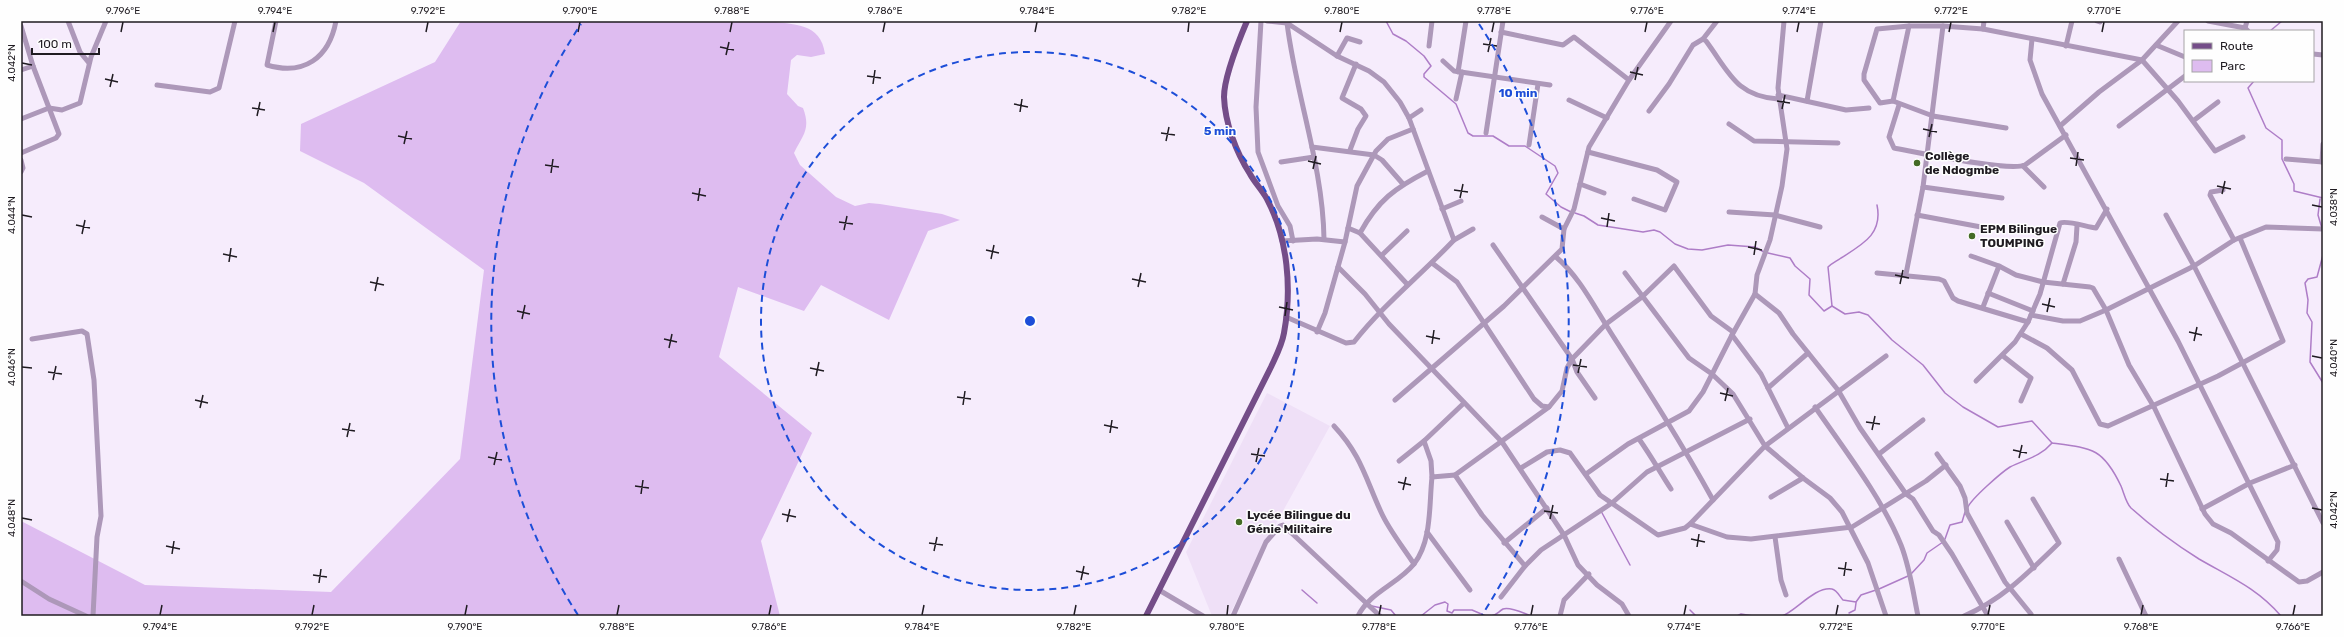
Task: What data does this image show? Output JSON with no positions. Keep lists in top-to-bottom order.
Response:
{
  "places": ["Collège de Ndogmbe", "EPM Bilingue TOUMPING", "Lycée Bilingue du Génie Militaire"],
  "legend": ["Route", "Parc"],
  "scale_bar": "100 m",
  "coordinates": [
    "9.796°E",
    "9.794°E",
    "9.792°E",
    "9.790°E",
    "9.788°E",
    "9.786°E",
    "9.784°E",
    "9.782°E",
    "9.780°E",
    "9.778°E",
    "9.776°E",
    "9.774°E",
    "9.772°E",
    "9.770°E",
    "4.042°N",
    "4.038°N",
    "4.044°N",
    "4.040°N",
    "4.046°N",
    "4.048°N",
    "9.768°E",
    "9.766°E"
  ],
  "rings": ["10 min", "5 min"]
}
